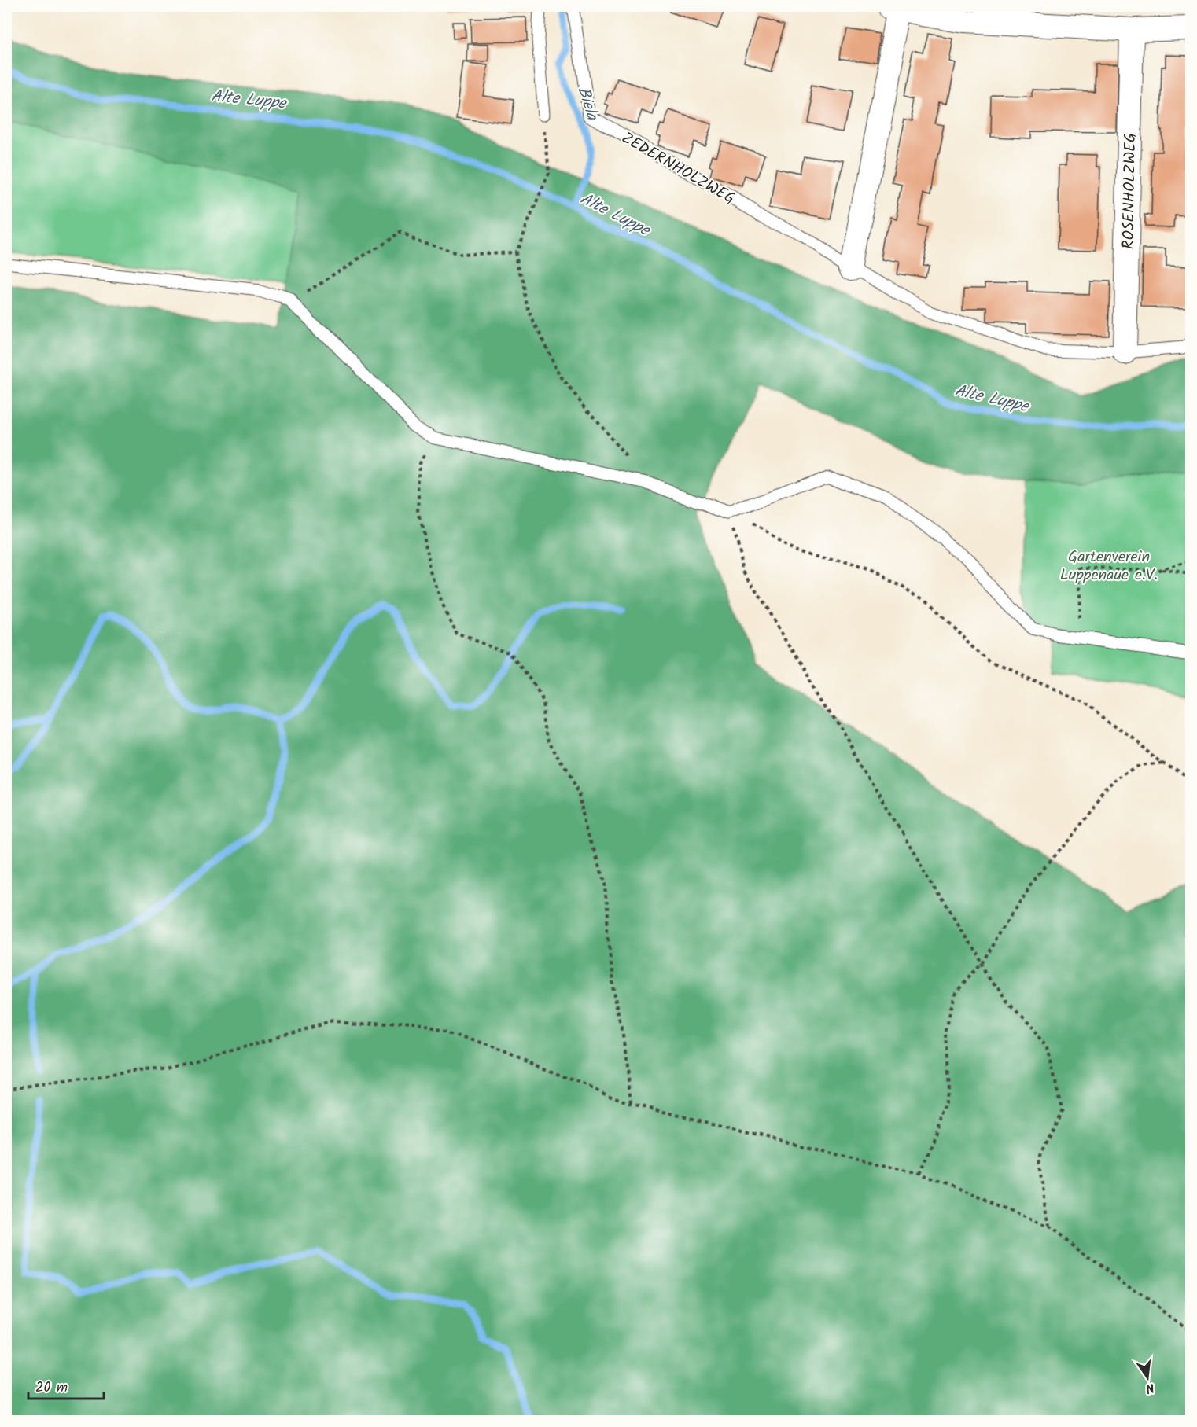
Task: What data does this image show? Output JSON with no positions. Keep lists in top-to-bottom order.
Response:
{
  "streets": {
    "street": ["ROSENHOLZWEG"],
    "lane": ["ZEDERNHOLZWEG"]
  },
  "crossings": [
    ["ZEDERNHOLZWEG", "ROSENHOLZWEG"]
  ],
  "water": ["Alte Luppe", "Biela"],
  "parks": ["Gartenverein Luppenaue e.V."],
  "scale_bar": "20 m",
  "north": "bottom"
}
